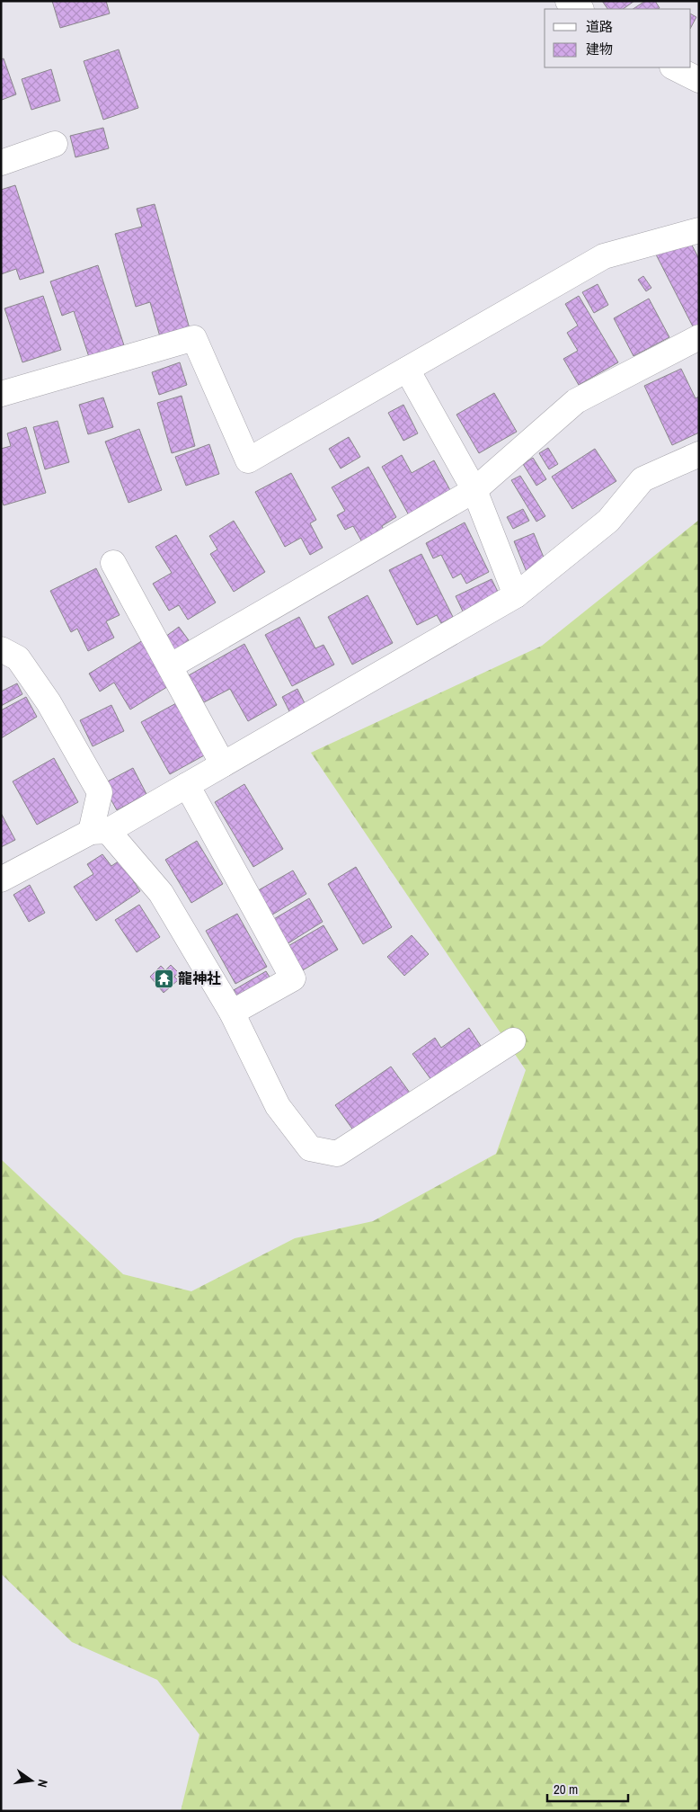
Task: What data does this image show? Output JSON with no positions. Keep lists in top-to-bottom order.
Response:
{
  "places": {
    "temple": ["龍神社"]
  },
  "legend": ["道路", "建物"],
  "scale_bar": "20 m",
  "north": "right"
}
